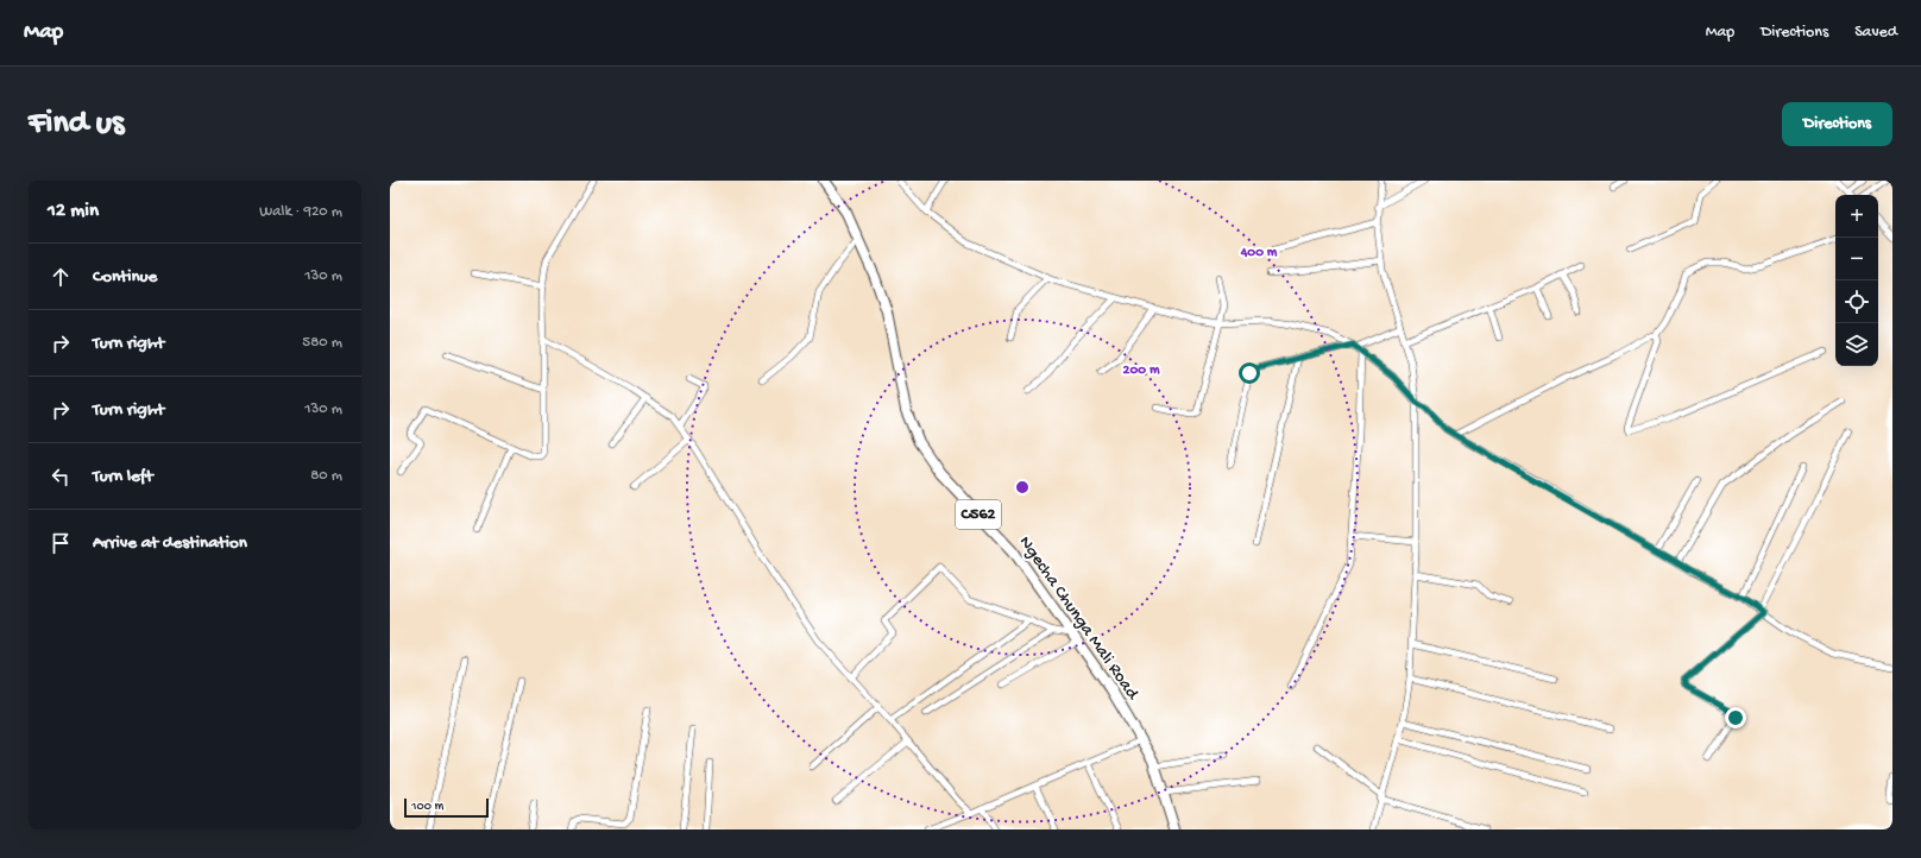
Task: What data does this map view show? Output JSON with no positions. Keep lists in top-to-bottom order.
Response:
{
  "streets": {
    "main road": ["C562", "Ngecha Chunga Mali Road"]
  },
  "scale_bar": "100 m",
  "page": {
    "header": "Map",
    "nav": ["Map", "Directions", "Saved"],
    "buttons": "Directions",
    "title": "Find us",
    "heading": ["12 min", "Walk · 920 m"],
    "map_buttons": ["+", "−"],
    "list": [
      ["Continue", "130 m"],
      ["Turn right", "580 m"],
      ["Turn right", "130 m"],
      ["Turn left", "80 m"],
      "Arrive at destination"
    ],
    "scale": "100 m"
  },
  "rings": ["400 m", "200 m"]
}
